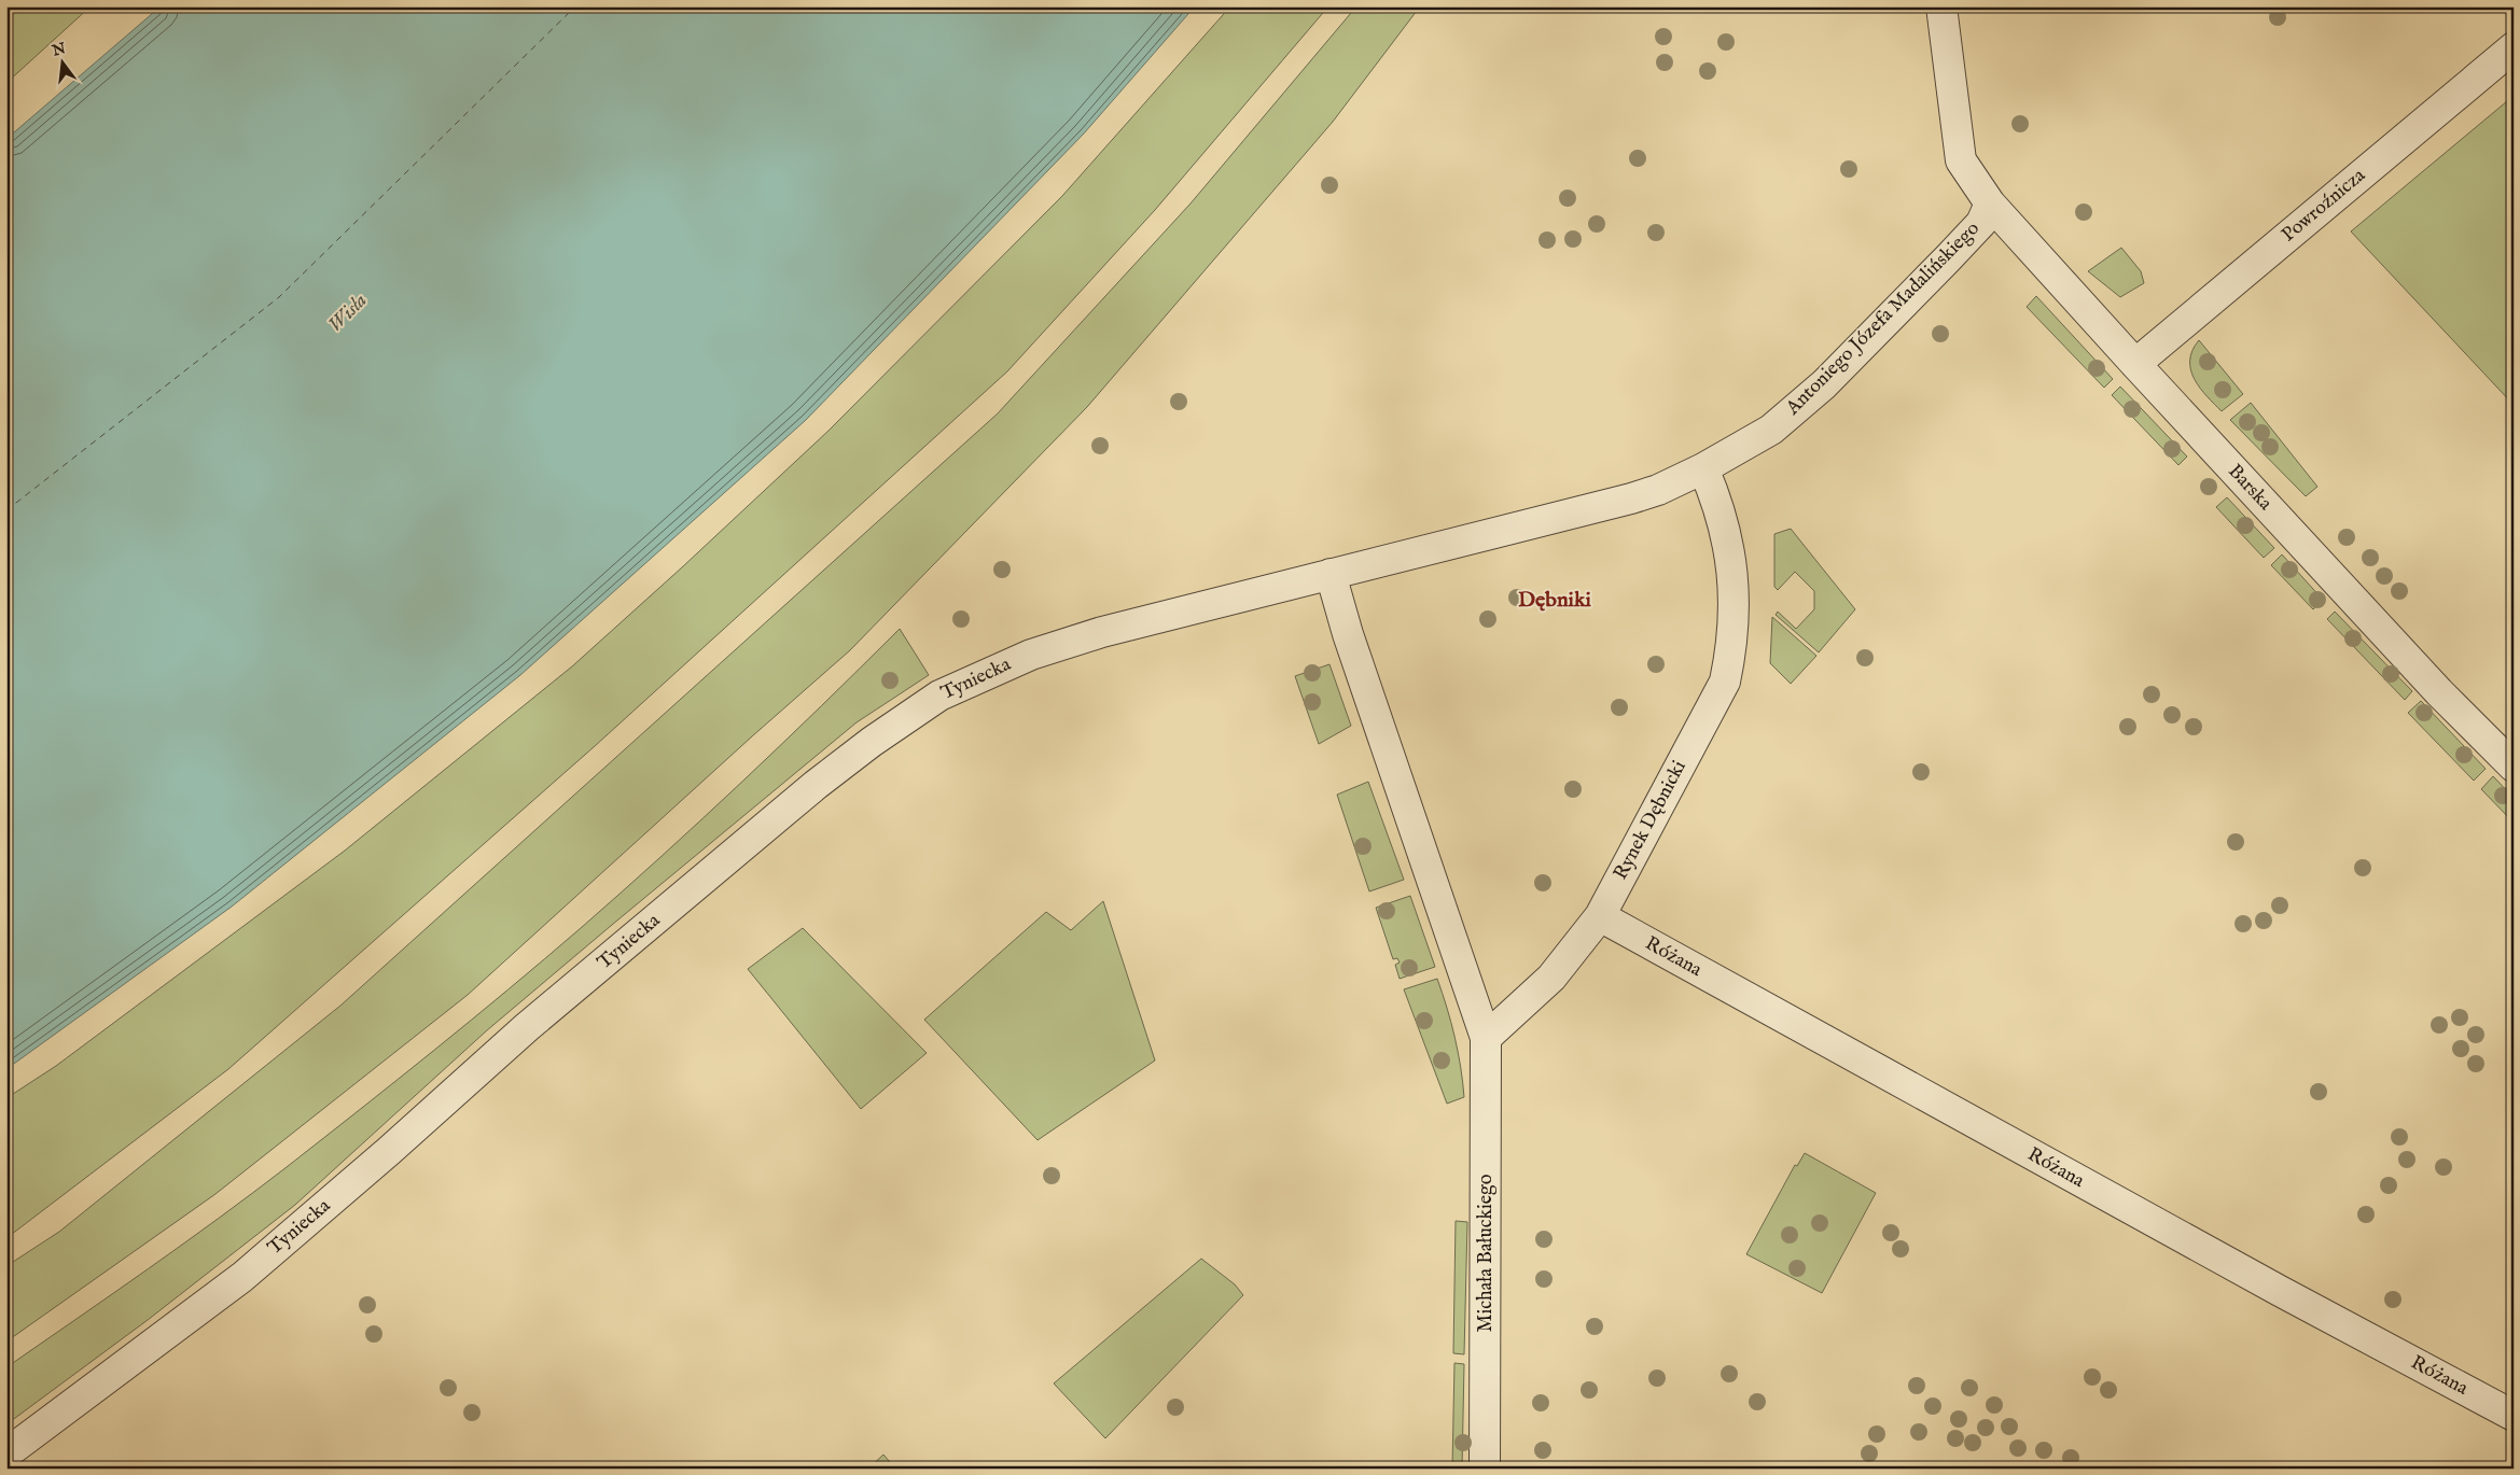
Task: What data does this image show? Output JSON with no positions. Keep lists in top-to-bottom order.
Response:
{
  "streets": {
    "street": [
      "Powroźnicza",
      "Antoniego Józefa Madalińskiego",
      "Barska",
      "Tyniecka",
      "Rynek Dębnicki",
      "Różana",
      "Michała Bałuckiego"
    ]
  },
  "crossings": [
    ["Powroźnicza", "Barska"],
    ["Antoniego Józefa Madalińskiego", "Barska"],
    ["Antoniego Józefa Madalińskiego", "Rynek Dębnicki"],
    ["Rynek Dębnicki", "Różana"],
    ["Rynek Dębnicki", "Michała Bałuckiego"]
  ],
  "districts": ["Dębniki"],
  "water": ["Wisła"],
  "north": "top"
}
